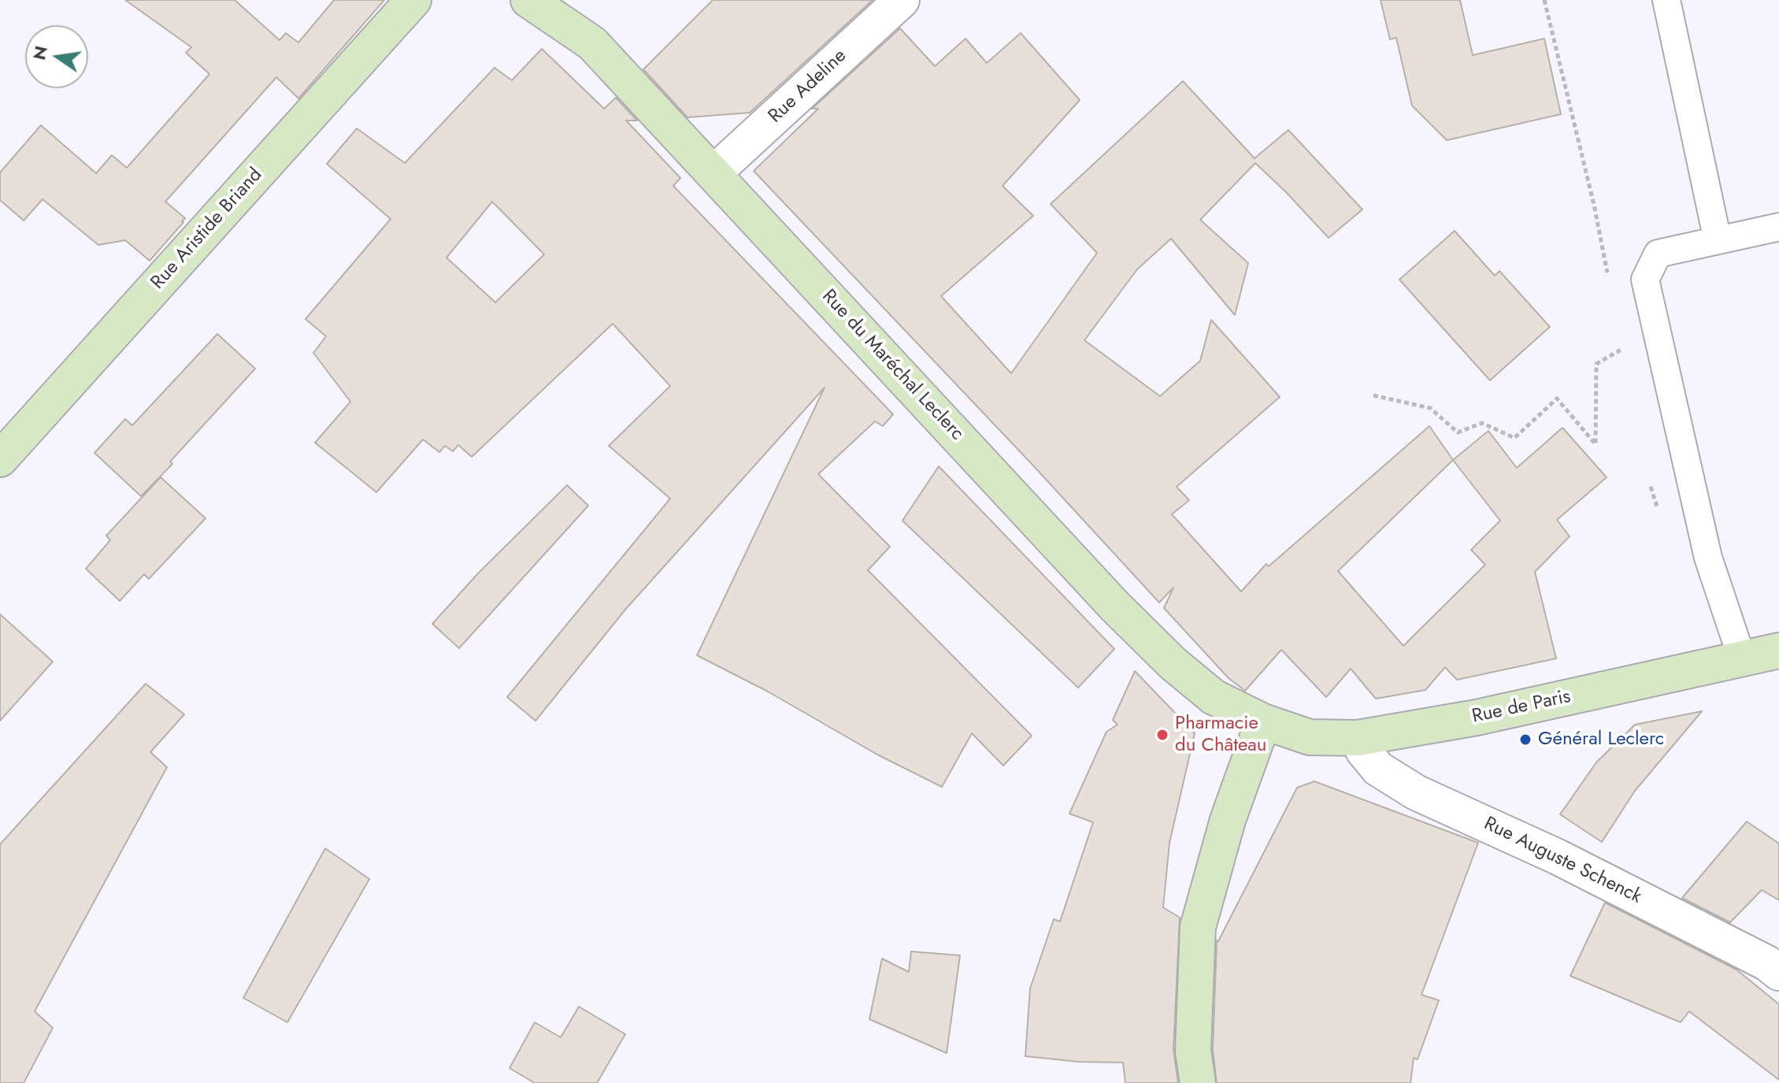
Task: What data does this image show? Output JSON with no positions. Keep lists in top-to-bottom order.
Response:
{
  "streets": {
    "main road": ["Rue Aristide Briand", "Rue du Maréchal Leclerc", "Rue de Paris"],
    "street": ["Rue Adeline", "Rue Auguste Schenck"]
  },
  "crossings": [
    ["Rue Adeline", "Rue du Maréchal Leclerc"],
    ["Rue du Maréchal Leclerc", "Rue de Paris"],
    ["Rue de Paris", "Rue Auguste Schenck"]
  ],
  "places": ["Pharmacie du Château", "Général Leclerc"],
  "north": "left"
}
